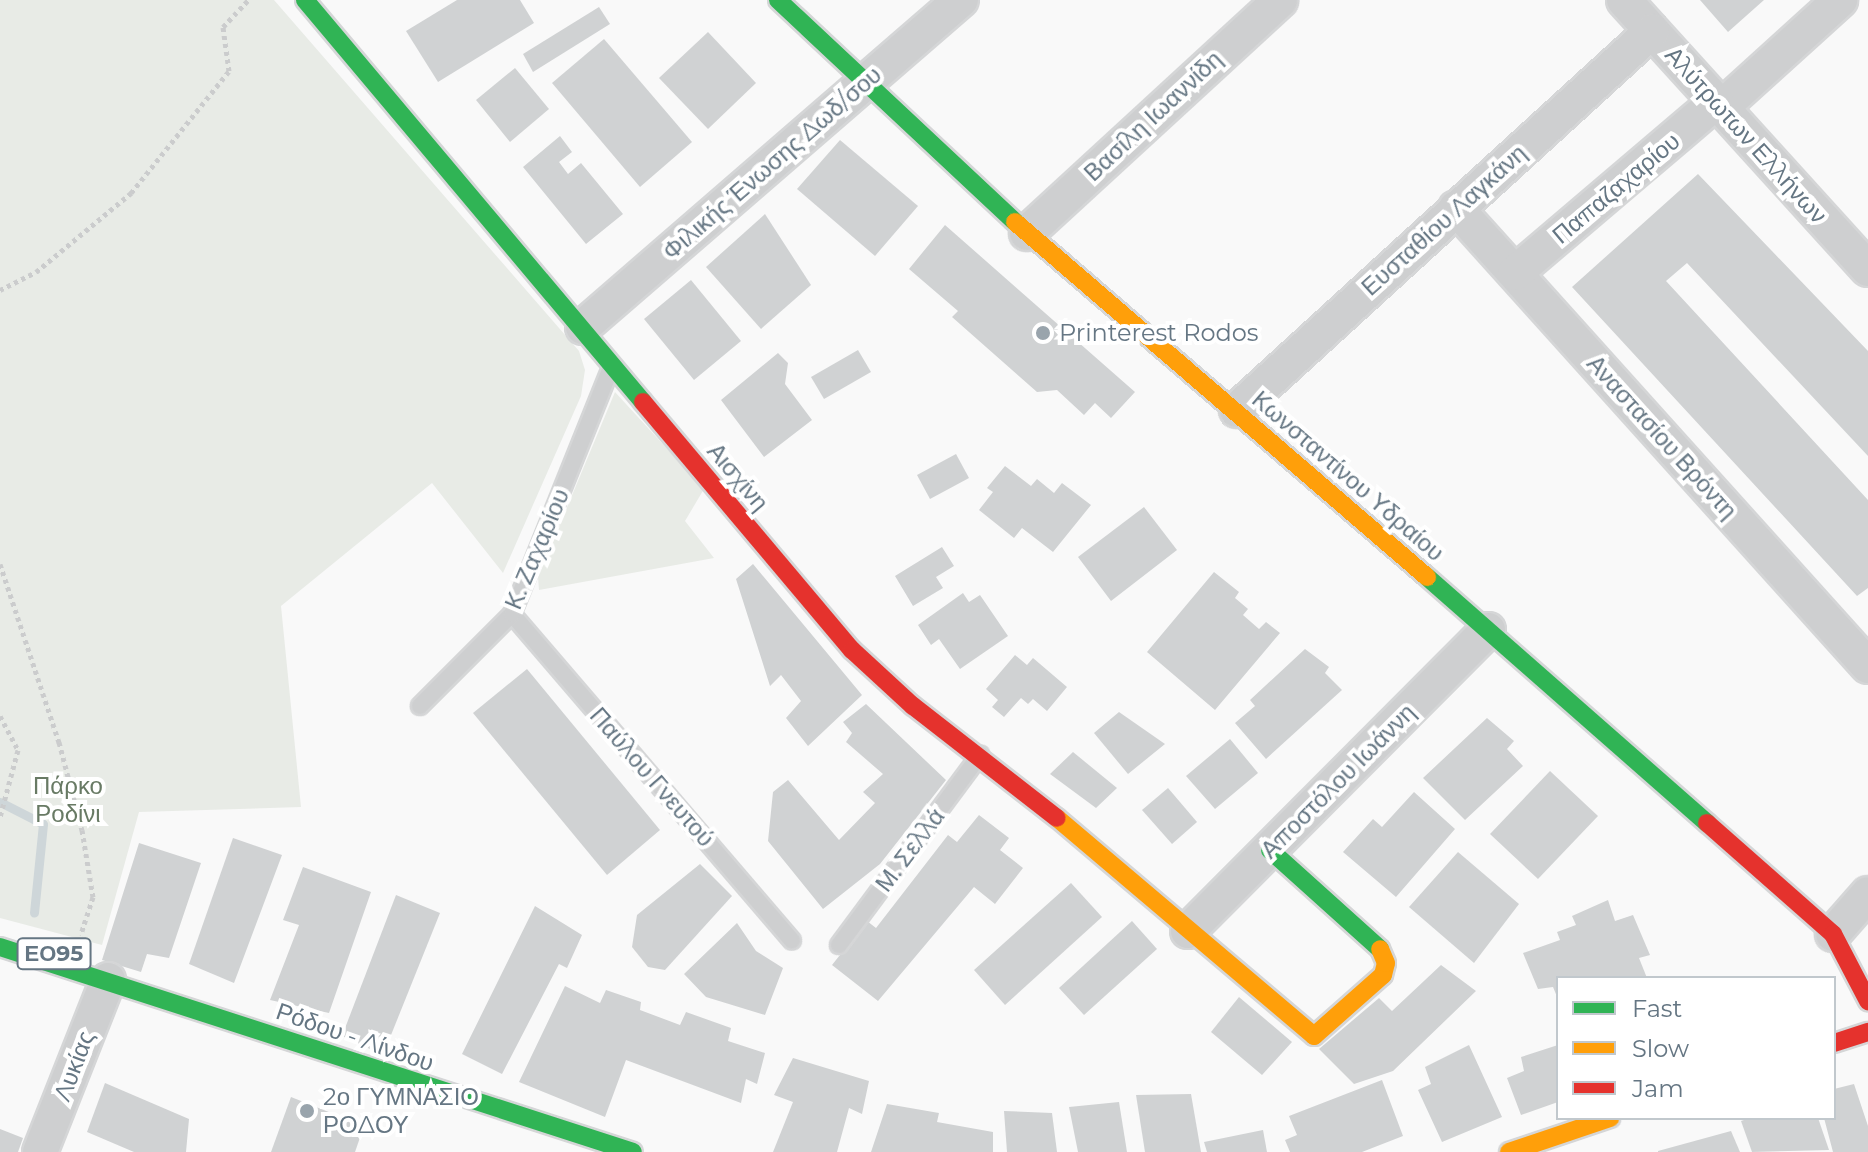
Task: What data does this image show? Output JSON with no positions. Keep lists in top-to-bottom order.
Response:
{
  "streets": {
    "street": [
      "Βασίλη Ιωαννίδη",
      "Αλύτρωτων Ελλήνων",
      "Φιλικής Ένωσης Δωδ/σου",
      "Παπαζαχαρίου",
      "Ευσταθίου Λαγκάνη",
      "Αναστασίου Βρόντη",
      "Κωνσταντίνου Υδραίου",
      "Αισχίνη",
      "Αποστόλου Ιωάννη",
      "ΕΟ95",
      "Ρόδου - Λίνδου",
      "Λυκίας"
    ],
    "lane": ["Κ. Ζαχαρίου", "Παύλου Γνευτού", "Μ. Σελλά"]
  },
  "crossings": [
    ["Βασίλη Ιωαννίδη", "Κωνσταντίνου Υδραίου"],
    ["Αλύτρωτων Ελλήνων", "Παπαζαχαρίου"],
    ["Αλύτρωτων Ελλήνων", "Ευσταθίου Λαγκάνη"],
    ["Φιλικής Ένωσης Δωδ/σου", "Κωνσταντίνου Υδραίου"],
    ["Φιλικής Ένωσης Δωδ/σου", "Αισχίνη"],
    ["Παπαζαχαρίου", "Αναστασίου Βρόντη"],
    ["Ευσταθίου Λαγκάνη", "Αναστασίου Βρόντη"],
    ["Ευσταθίου Λαγκάνη", "Κωνσταντίνου Υδραίου"],
    ["Κωνσταντίνου Υδραίου", "Αποστόλου Ιωάννη"],
    ["Αισχίνη", "Κ. Ζαχαρίου"],
    ["Αισχίνη", "Αποστόλου Ιωάννη"],
    ["Αισχίνη", "Μ. Σελλά"],
    ["Κ. Ζαχαρίου", "Παύλου Γνευτού"],
    ["Ρόδου - Λίνδου", "Λυκίας"]
  ],
  "parks": ["Πάρκο Ροδίνι"],
  "places": ["Printerest Rodos", "2ο ΓΥΜΝΑΣΙΟ ΡΟΔΟΥ"],
  "legend": ["Fast", "Slow", "Jam"]
}
